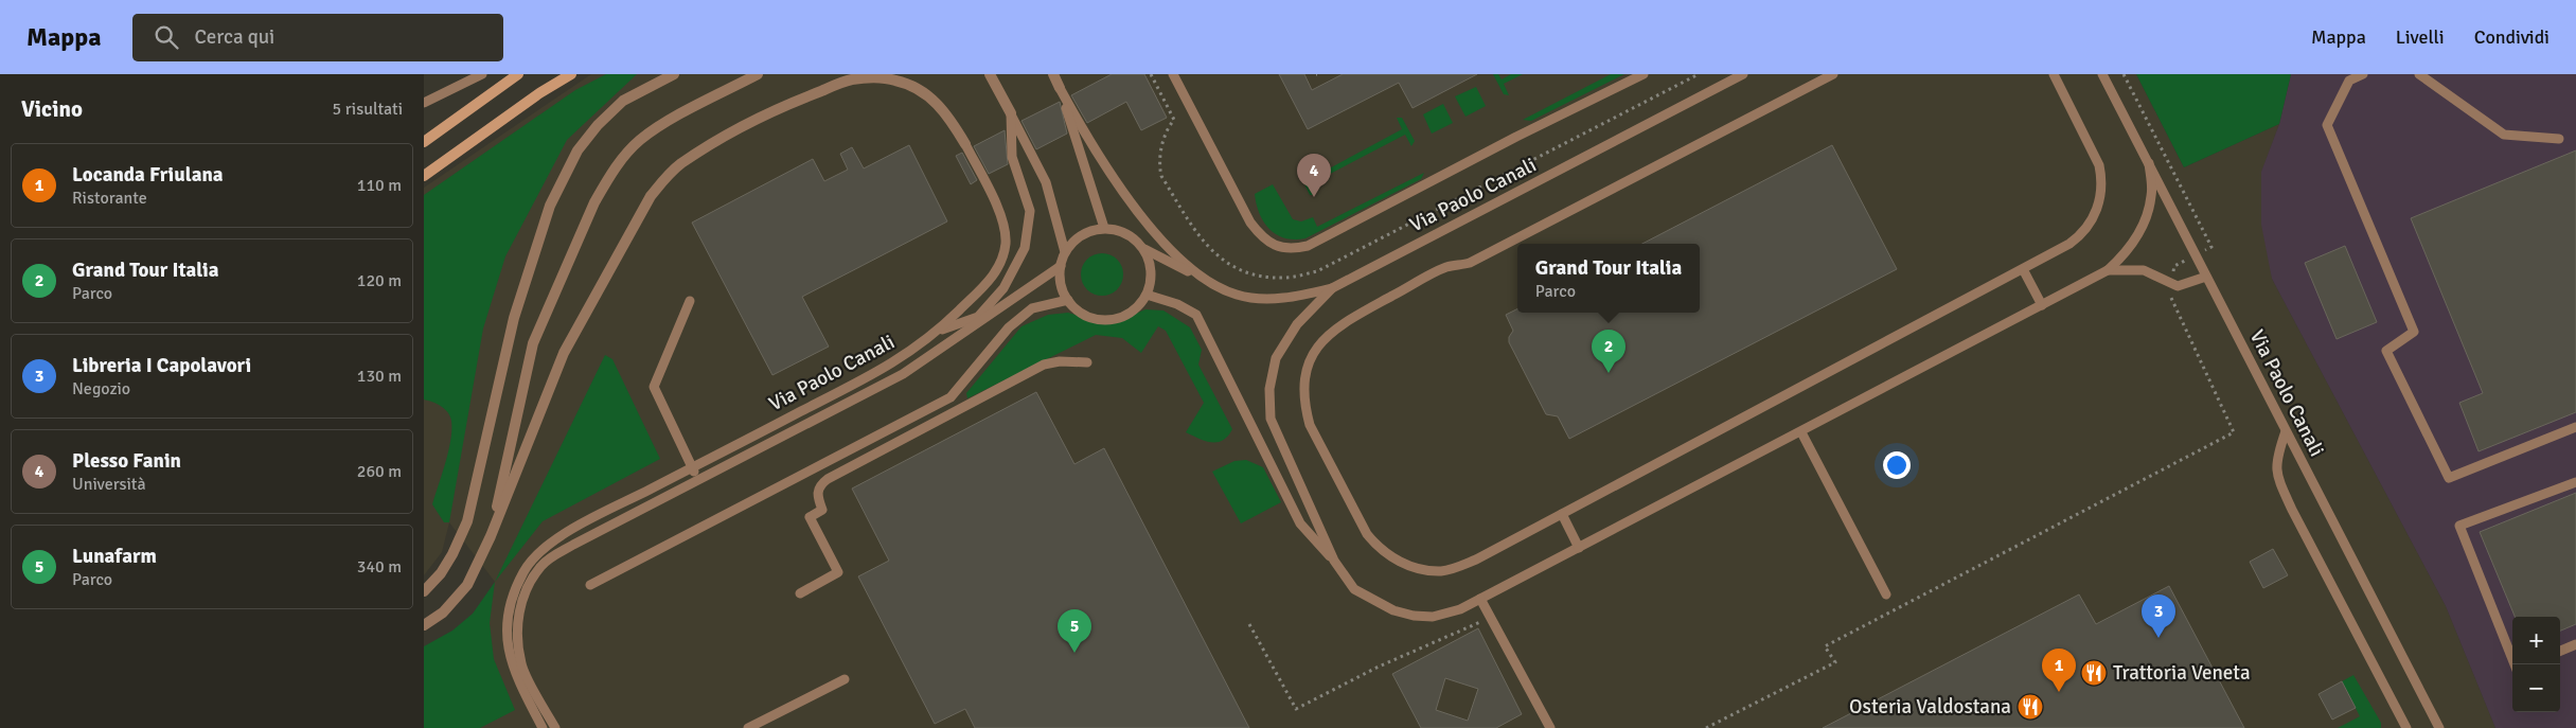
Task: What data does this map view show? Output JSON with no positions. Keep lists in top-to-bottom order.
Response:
{
  "streets": {
    "street": ["Via Paolo Canali"]
  },
  "places": {
    "restaurant": ["Trattoria Veneta", "Osteria Valdostana"]
  },
  "page": {
    "header": "Mappa",
    "search": "Cerca qui",
    "nav": ["Mappa", "Livelli", "Condividi"],
    "heading": ["Vicino", "5 risultati"],
    "list": [
      {
        "mark": "1",
        "name": "Locanda Friulana",
        "note": "Ristorante",
        "value": "110 m"
      },
      {
        "mark": "2",
        "name": "Grand Tour Italia",
        "note": "Parco",
        "value": "120 m"
      },
      {
        "mark": "3",
        "name": "Libreria I Capolavori",
        "note": "Negozio",
        "value": "130 m"
      },
      {
        "mark": "4",
        "name": "Plesso Fanin",
        "note": "Università",
        "value": "260 m"
      },
      {
        "mark": "5",
        "name": "Lunafarm",
        "note": "Parco",
        "value": "340 m"
      }
    ],
    "pins": [
      "4",
      "2",
      "3",
      "5",
      "1"
    ],
    "popup": ["Grand Tour Italia", "Parco"],
    "map_buttons": ["+", "−"]
  }
}
